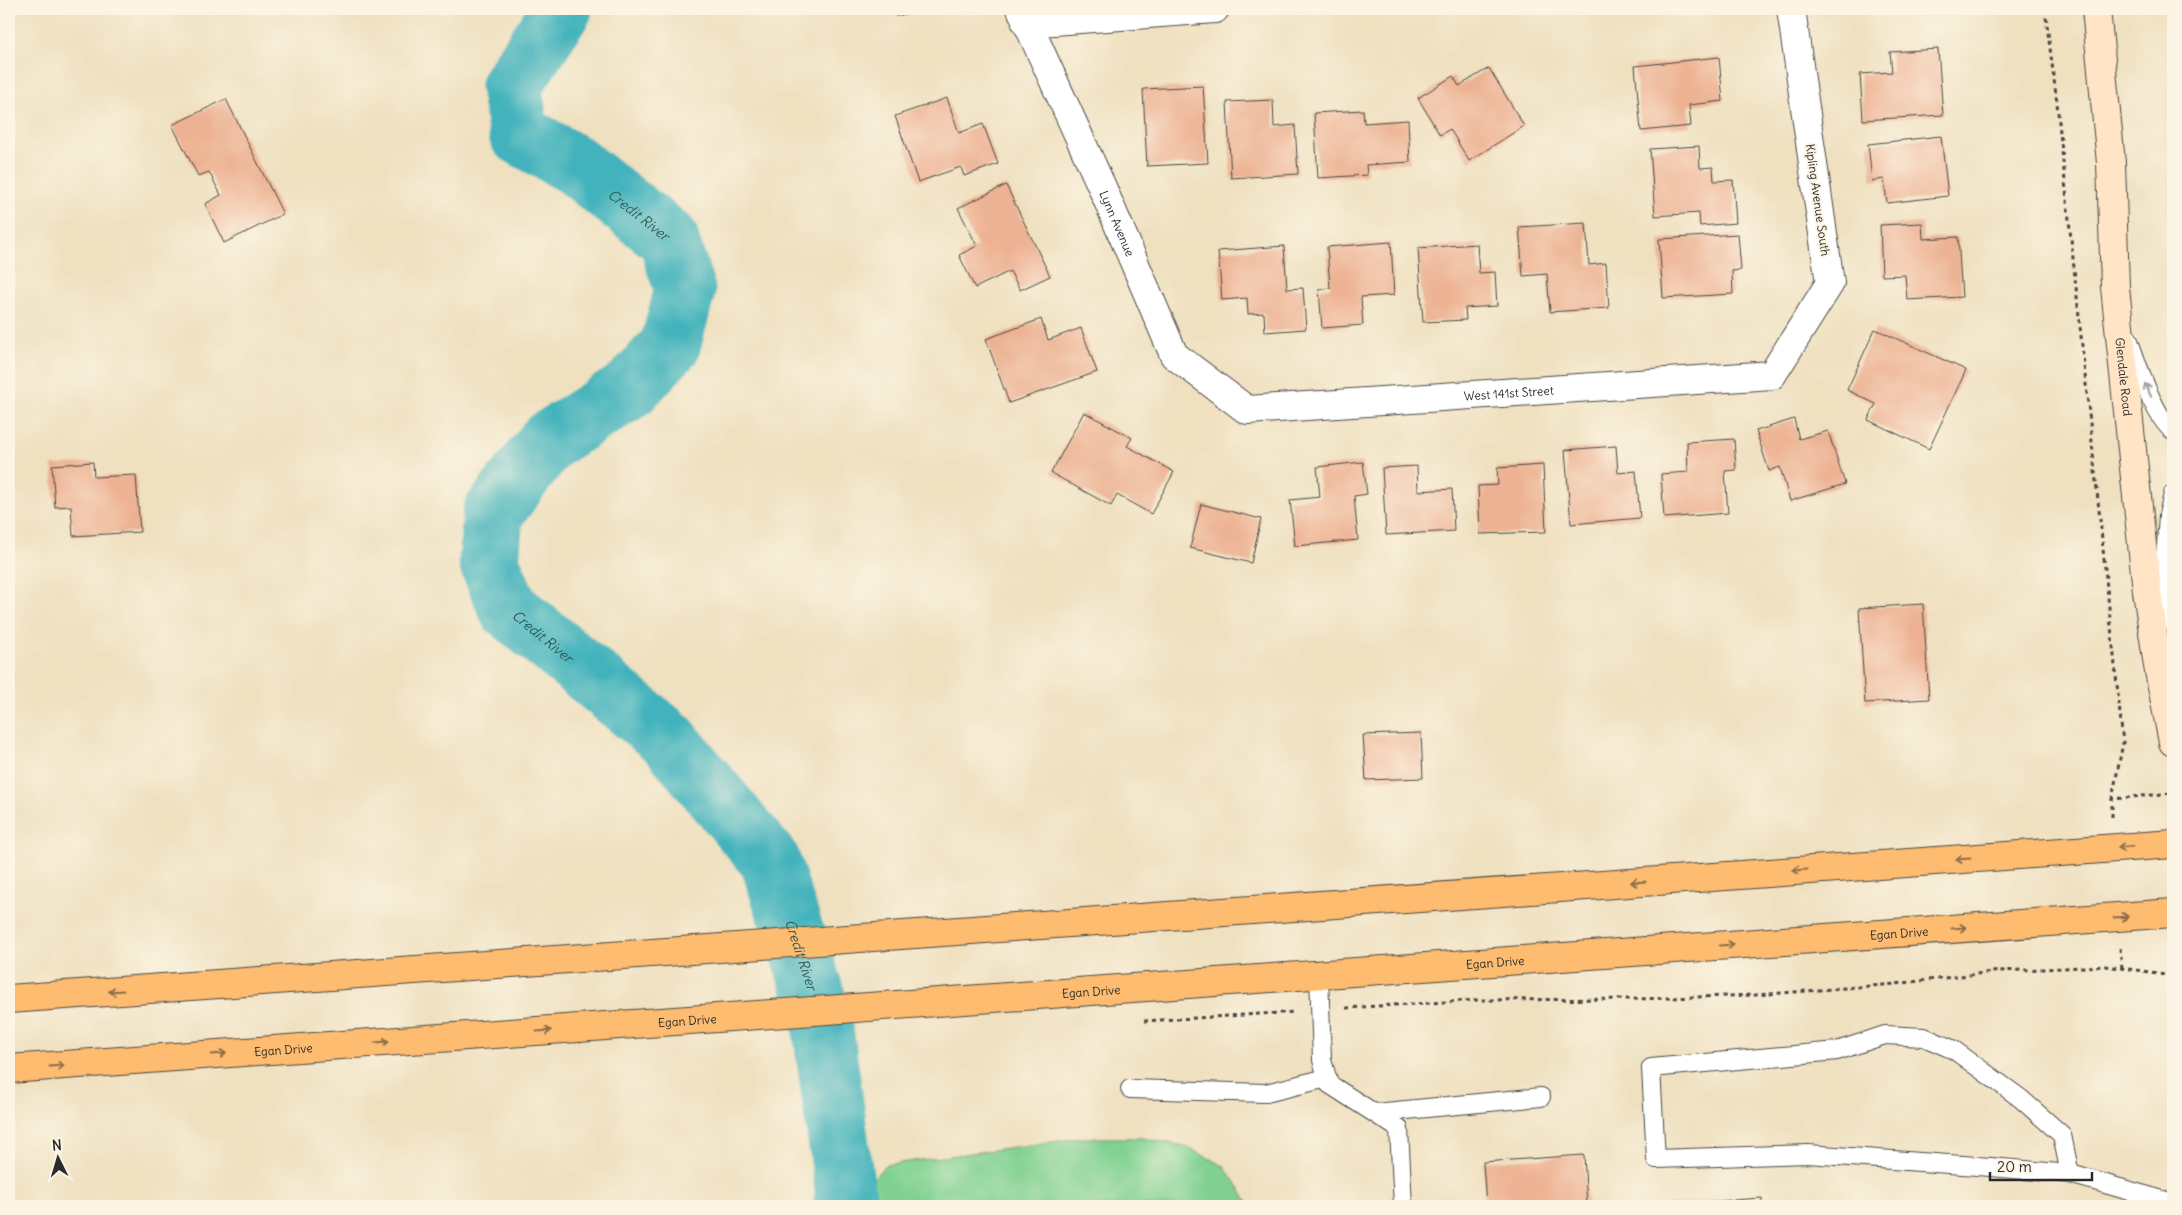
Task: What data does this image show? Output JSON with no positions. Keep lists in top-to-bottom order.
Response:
{
  "streets": {
    "highway": ["Egan Drive"],
    "main road": ["Glendale Road"],
    "street": ["Kipling Avenue South", "Lynn Avenue", "West 141st Street"]
  },
  "crossings": [
    ["Kipling Avenue South", "West 141st Street"],
    ["Lynn Avenue", "West 141st Street"]
  ],
  "water": ["Credit River"],
  "scale_bar": "20 m",
  "north": "top"
}
